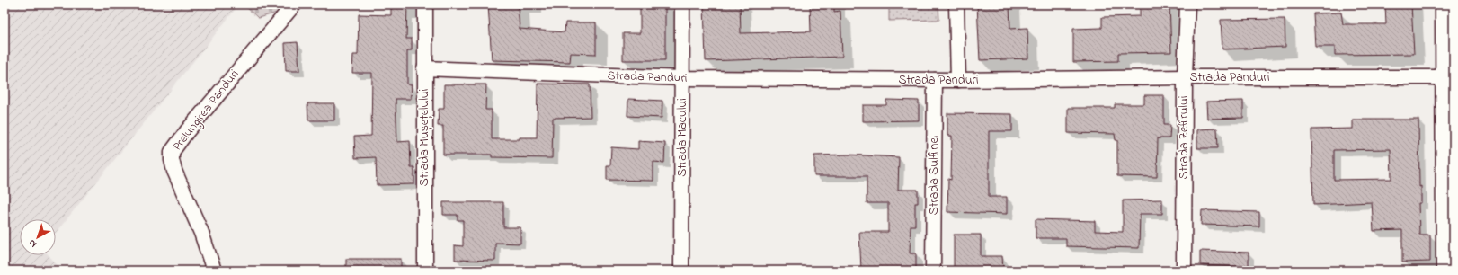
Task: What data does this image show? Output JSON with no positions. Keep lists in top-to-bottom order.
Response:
{
  "streets": {
    "street": [
      "Strada Panduri",
      "Prelungirea Panduri",
      "Strada Mușețelului",
      "Strada Macului",
      "Strada Zefirului",
      "Strada Sulfinei"
    ]
  },
  "crossings": [
    ["Strada Panduri", "Strada Mușețelului"],
    ["Strada Panduri", "Strada Macului"],
    ["Strada Panduri", "Strada Zefirului"],
    ["Strada Panduri", "Strada Sulfinei"]
  ],
  "north": "bottom left"
}
